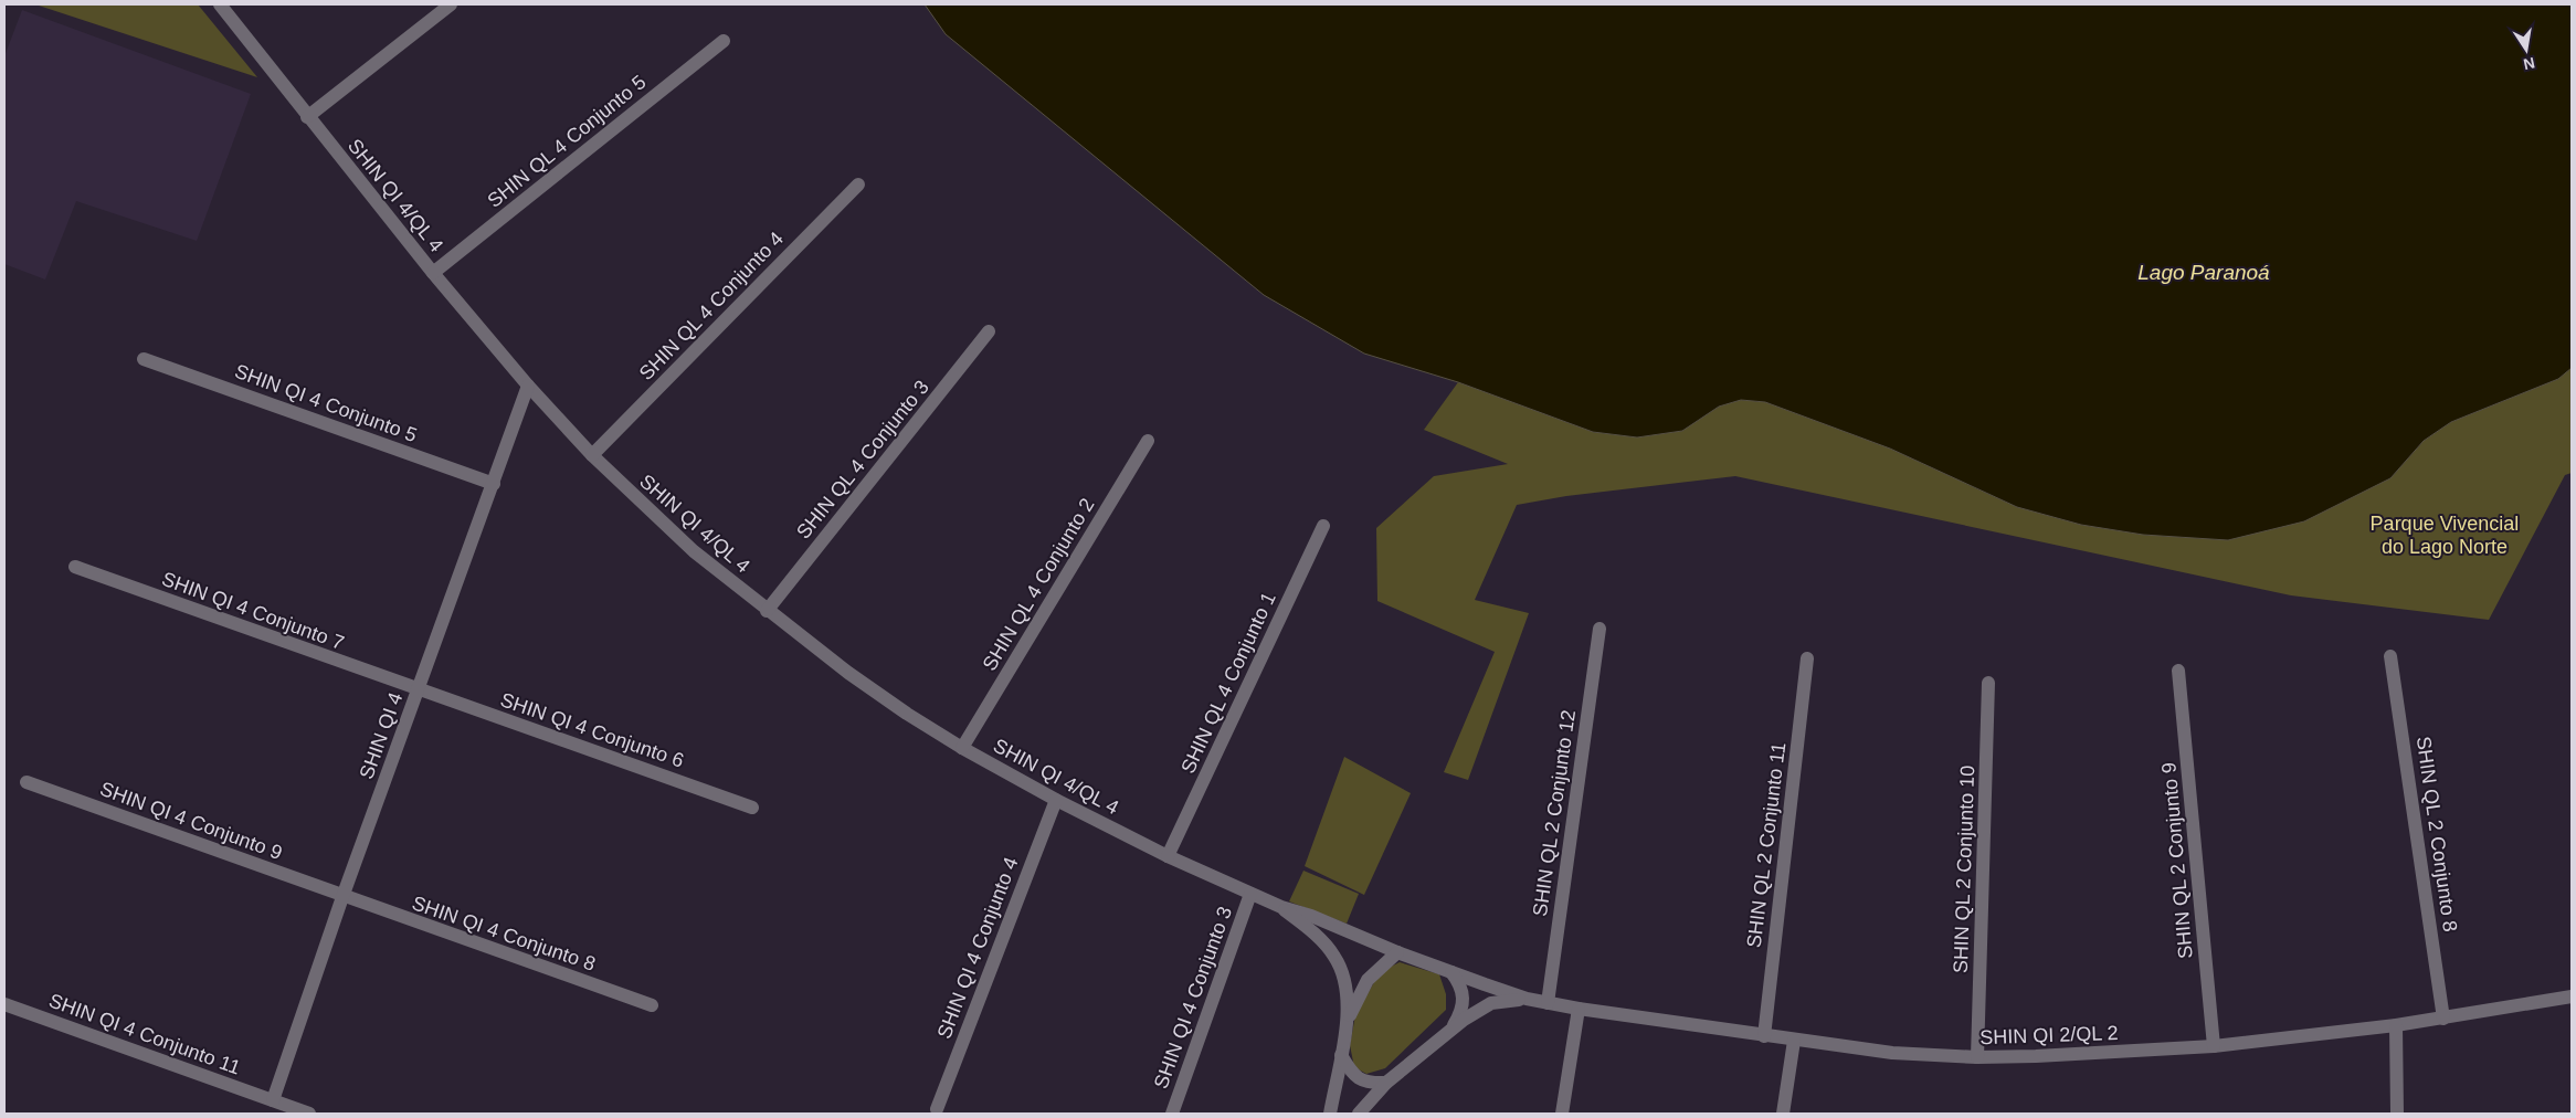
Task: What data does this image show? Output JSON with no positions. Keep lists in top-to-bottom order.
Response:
{
  "streets": {
    "street": [
      "SHIN QL 4 Conjunto 5",
      "SHIN QI 4/QL 4",
      "SHIN QL 4 Conjunto 4",
      "SHIN QI 4 Conjunto 5",
      "SHIN QL 4 Conjunto 3",
      "SHIN QL 4 Conjunto 2",
      "SHIN QI 4 Conjunto 7",
      "SHIN QL 4 Conjunto 1",
      "SHIN QI 4 Conjunto 6",
      "SHIN QI 4",
      "SHIN QL 2 Conjunto 12",
      "SHIN QI 4 Conjunto 9",
      "SHIN QL 2 Conjunto 8",
      "SHIN QL 2 Conjunto 11",
      "SHIN QL 2 Conjunto 9",
      "SHIN QL 2 Conjunto 10",
      "SHIN QI 4 Conjunto 8",
      "SHIN QI 4 Conjunto 4",
      "SHIN QI 4 Conjunto 3",
      "SHIN QI 4 Conjunto 11",
      "SHIN QI 2/QL 2"
    ]
  },
  "crossings": [
    ["SHIN QL 4 Conjunto 5", "SHIN QI 4/QL 4"],
    ["SHIN QI 4/QL 4", "SHIN QL 4 Conjunto 4"],
    ["SHIN QI 4/QL 4", "SHIN QL 4 Conjunto 3"],
    ["SHIN QI 4/QL 4", "SHIN QL 4 Conjunto 2"],
    ["SHIN QI 4/QL 4", "SHIN QL 4 Conjunto 1"],
    ["SHIN QI 4/QL 4", "SHIN QI 4"],
    ["SHIN QI 4/QL 4", "SHIN QI 4 Conjunto 4"],
    ["SHIN QI 4/QL 4", "SHIN QI 4 Conjunto 3"],
    ["SHIN QI 4/QL 4", "SHIN QI 2/QL 2"],
    ["SHIN QI 4 Conjunto 5", "SHIN QI 4"],
    ["SHIN QI 4 Conjunto 7", "SHIN QI 4 Conjunto 6"],
    ["SHIN QI 4 Conjunto 7", "SHIN QI 4"],
    ["SHIN QI 4 Conjunto 6", "SHIN QI 4"],
    ["SHIN QI 4", "SHIN QI 4 Conjunto 9"],
    ["SHIN QI 4", "SHIN QI 4 Conjunto 8"],
    ["SHIN QI 4", "SHIN QI 4 Conjunto 11"],
    ["SHIN QL 2 Conjunto 12", "SHIN QI 2/QL 2"],
    ["SHIN QI 4 Conjunto 9", "SHIN QI 4 Conjunto 8"],
    ["SHIN QL 2 Conjunto 8", "SHIN QI 2/QL 2"],
    ["SHIN QL 2 Conjunto 11", "SHIN QI 2/QL 2"],
    ["SHIN QL 2 Conjunto 9", "SHIN QI 2/QL 2"],
    ["SHIN QL 2 Conjunto 10", "SHIN QI 2/QL 2"]
  ],
  "water": ["Lago Paranoá"],
  "parks": ["Parque Vivencial do Lago Norte"],
  "north": "bottom"
}
